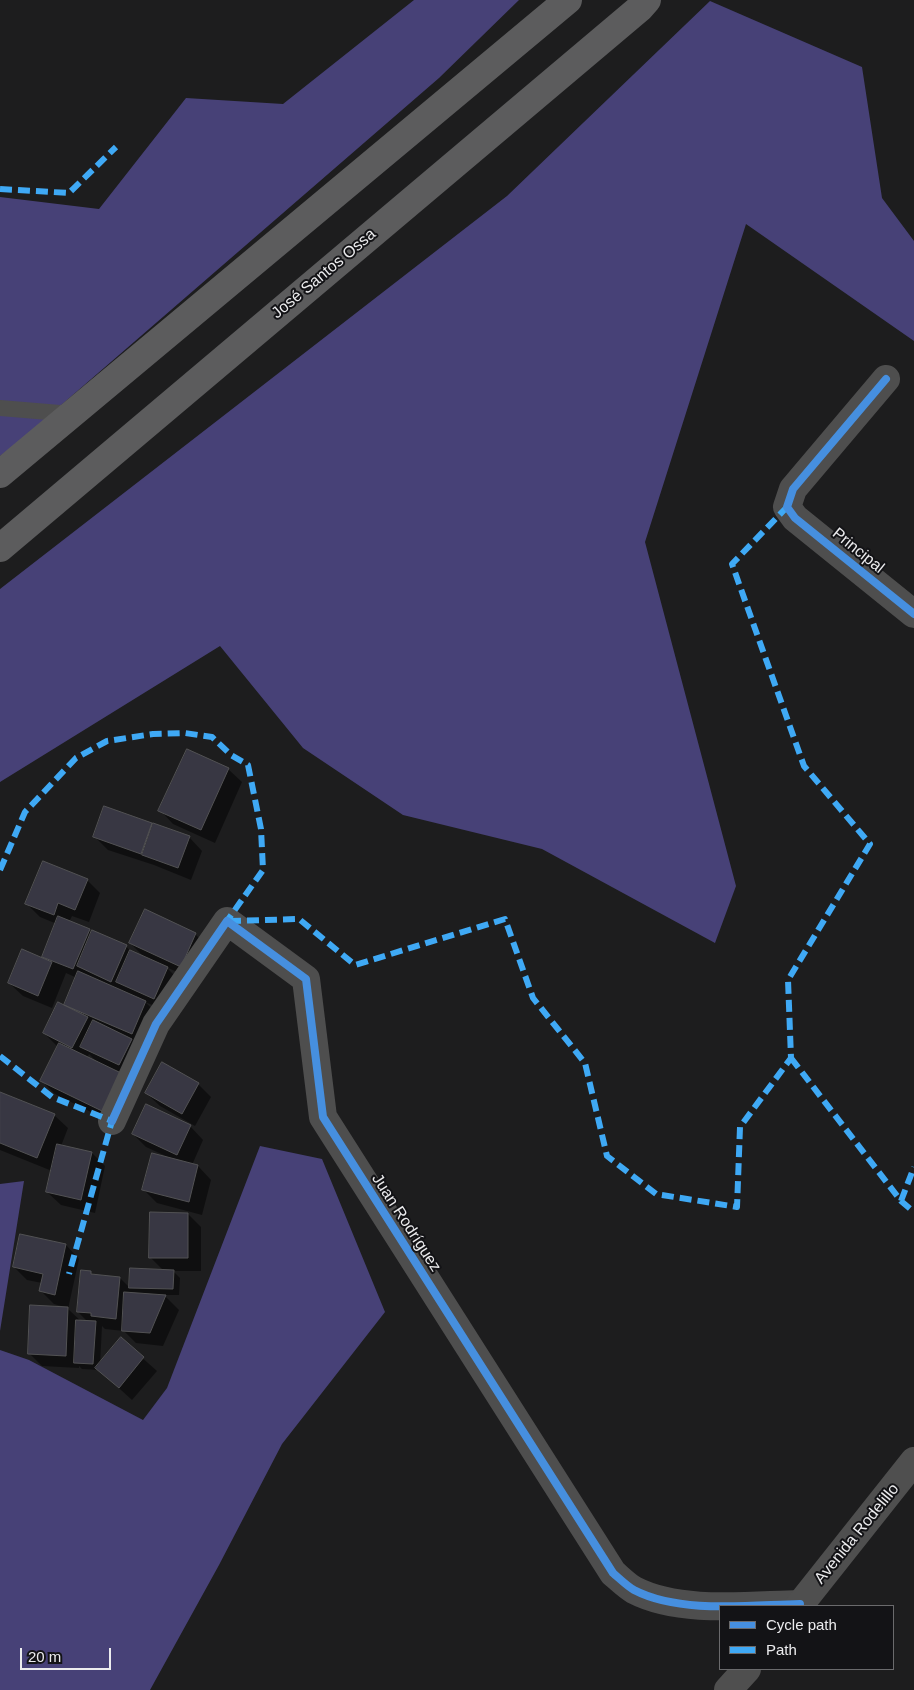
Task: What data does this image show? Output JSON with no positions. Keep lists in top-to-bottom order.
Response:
{
  "streets": {
    "highway": ["José Santos Ossa"],
    "street": ["Principal", "Juan Rodríguez", "Avenida Rodelillo"]
  },
  "legend": ["Cycle path", "Path"],
  "scale_bar": "20 m"
}
